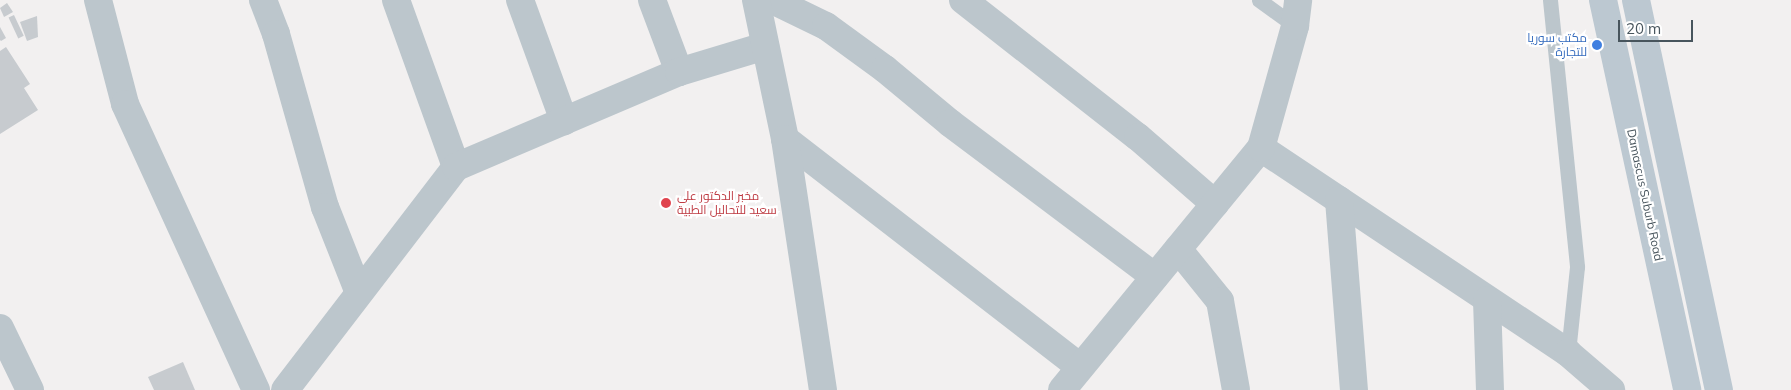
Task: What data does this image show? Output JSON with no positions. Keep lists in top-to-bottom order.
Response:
{
  "streets": {
    "main road": ["Damascus Suburb Road"]
  },
  "places": ["مكتب سوريا للتجارة", "مخبر الدكتور علي سعيد للتحاليل الطبية"],
  "scale_bar": "20 m"
}
